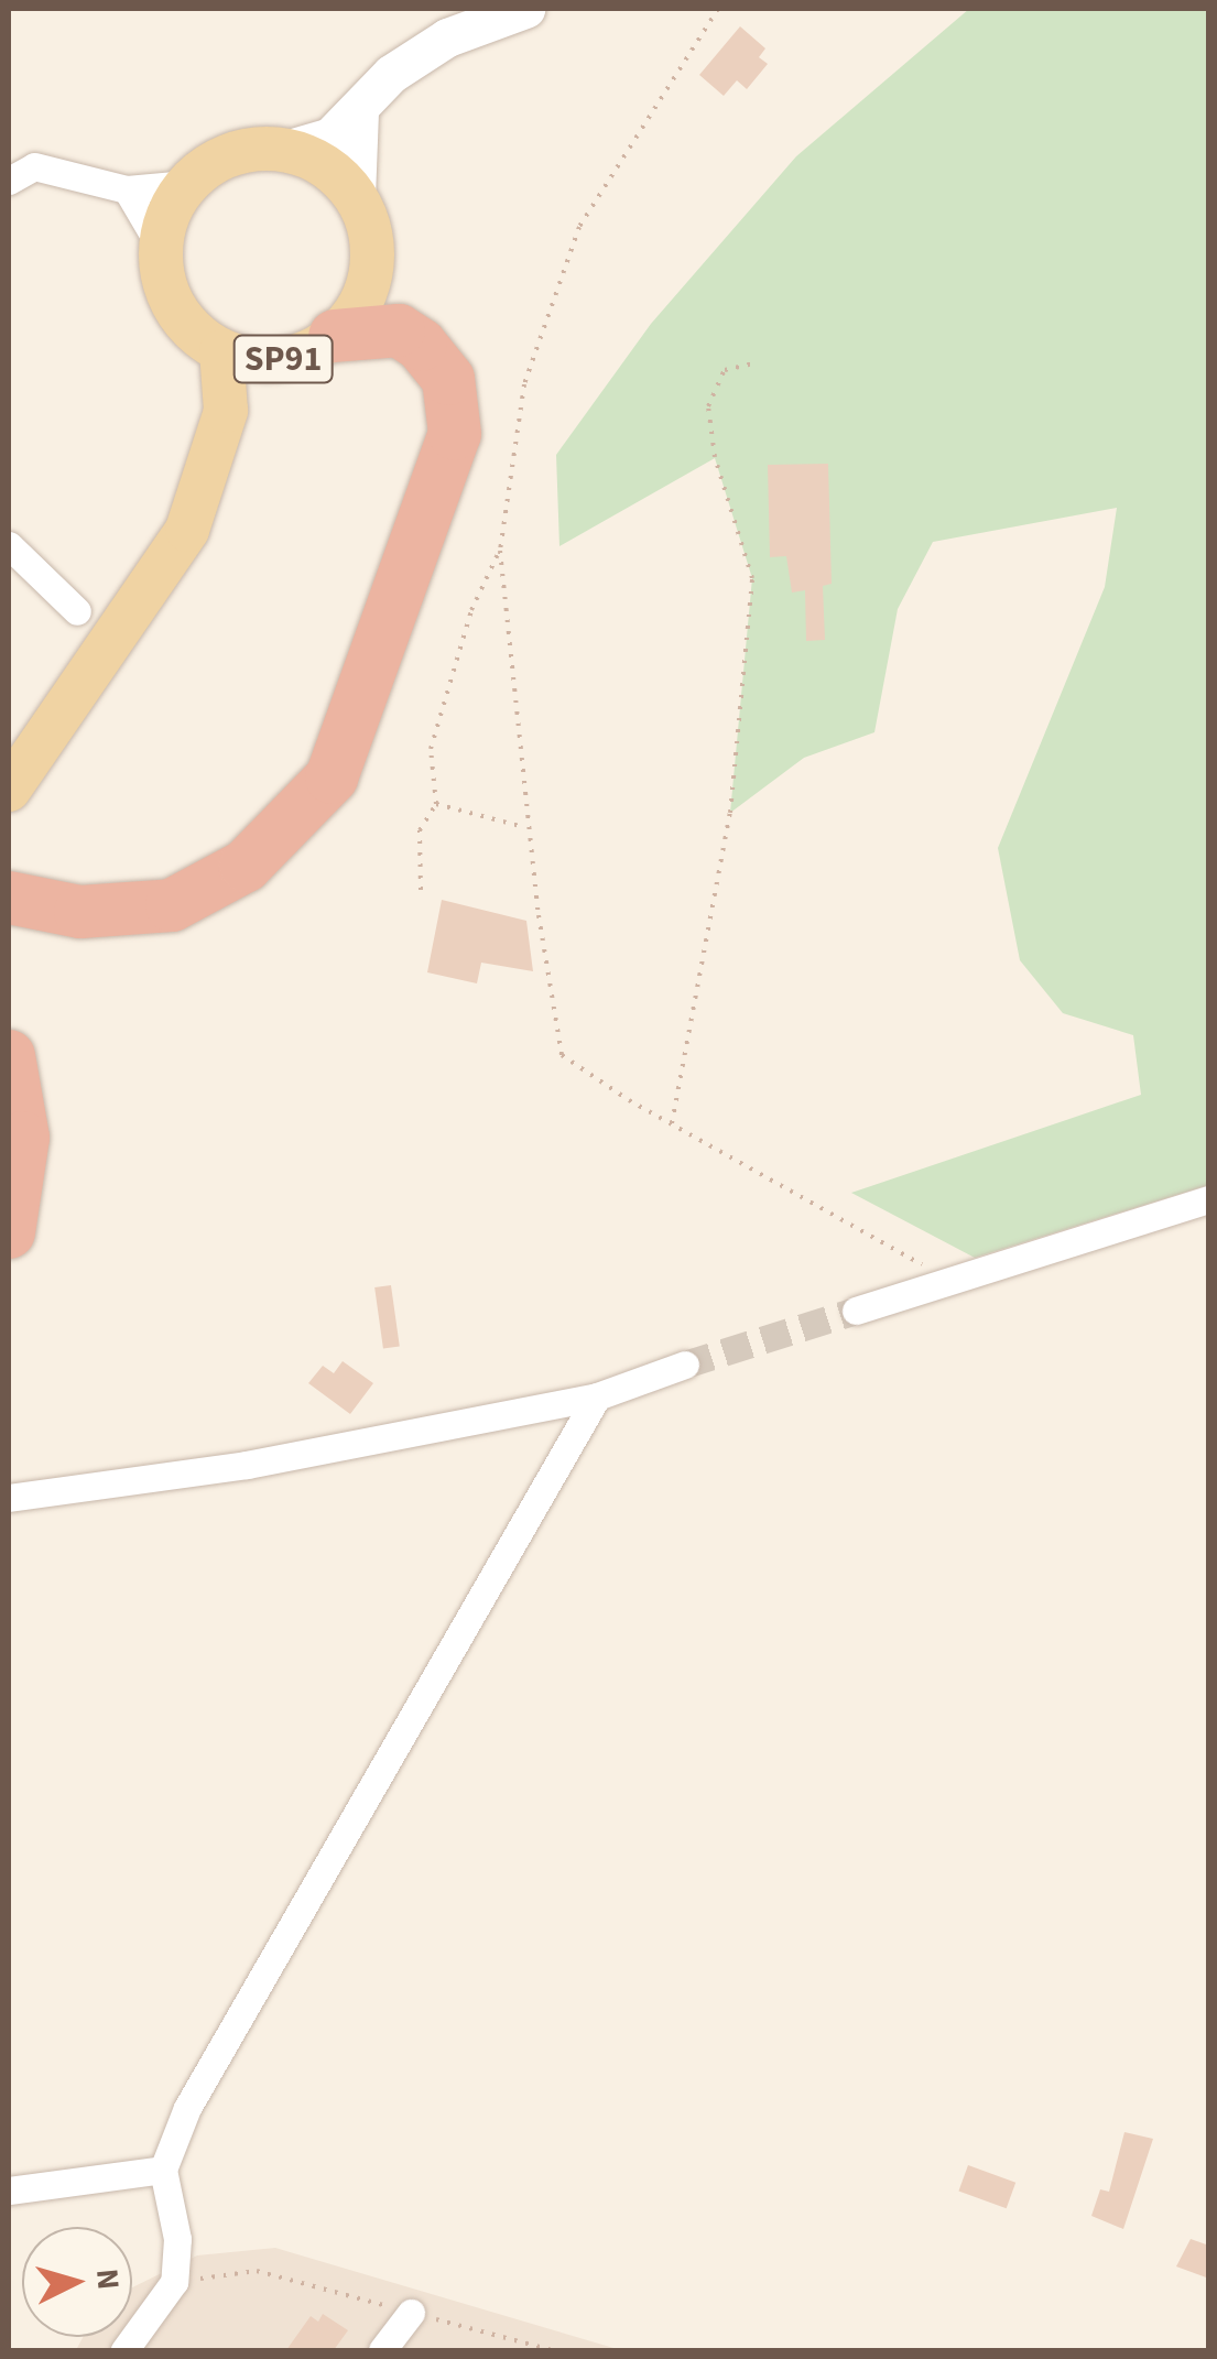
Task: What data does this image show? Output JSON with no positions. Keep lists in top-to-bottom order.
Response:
{
  "streets": {
    "main road": ["SP91"]
  },
  "north": "right"
}
